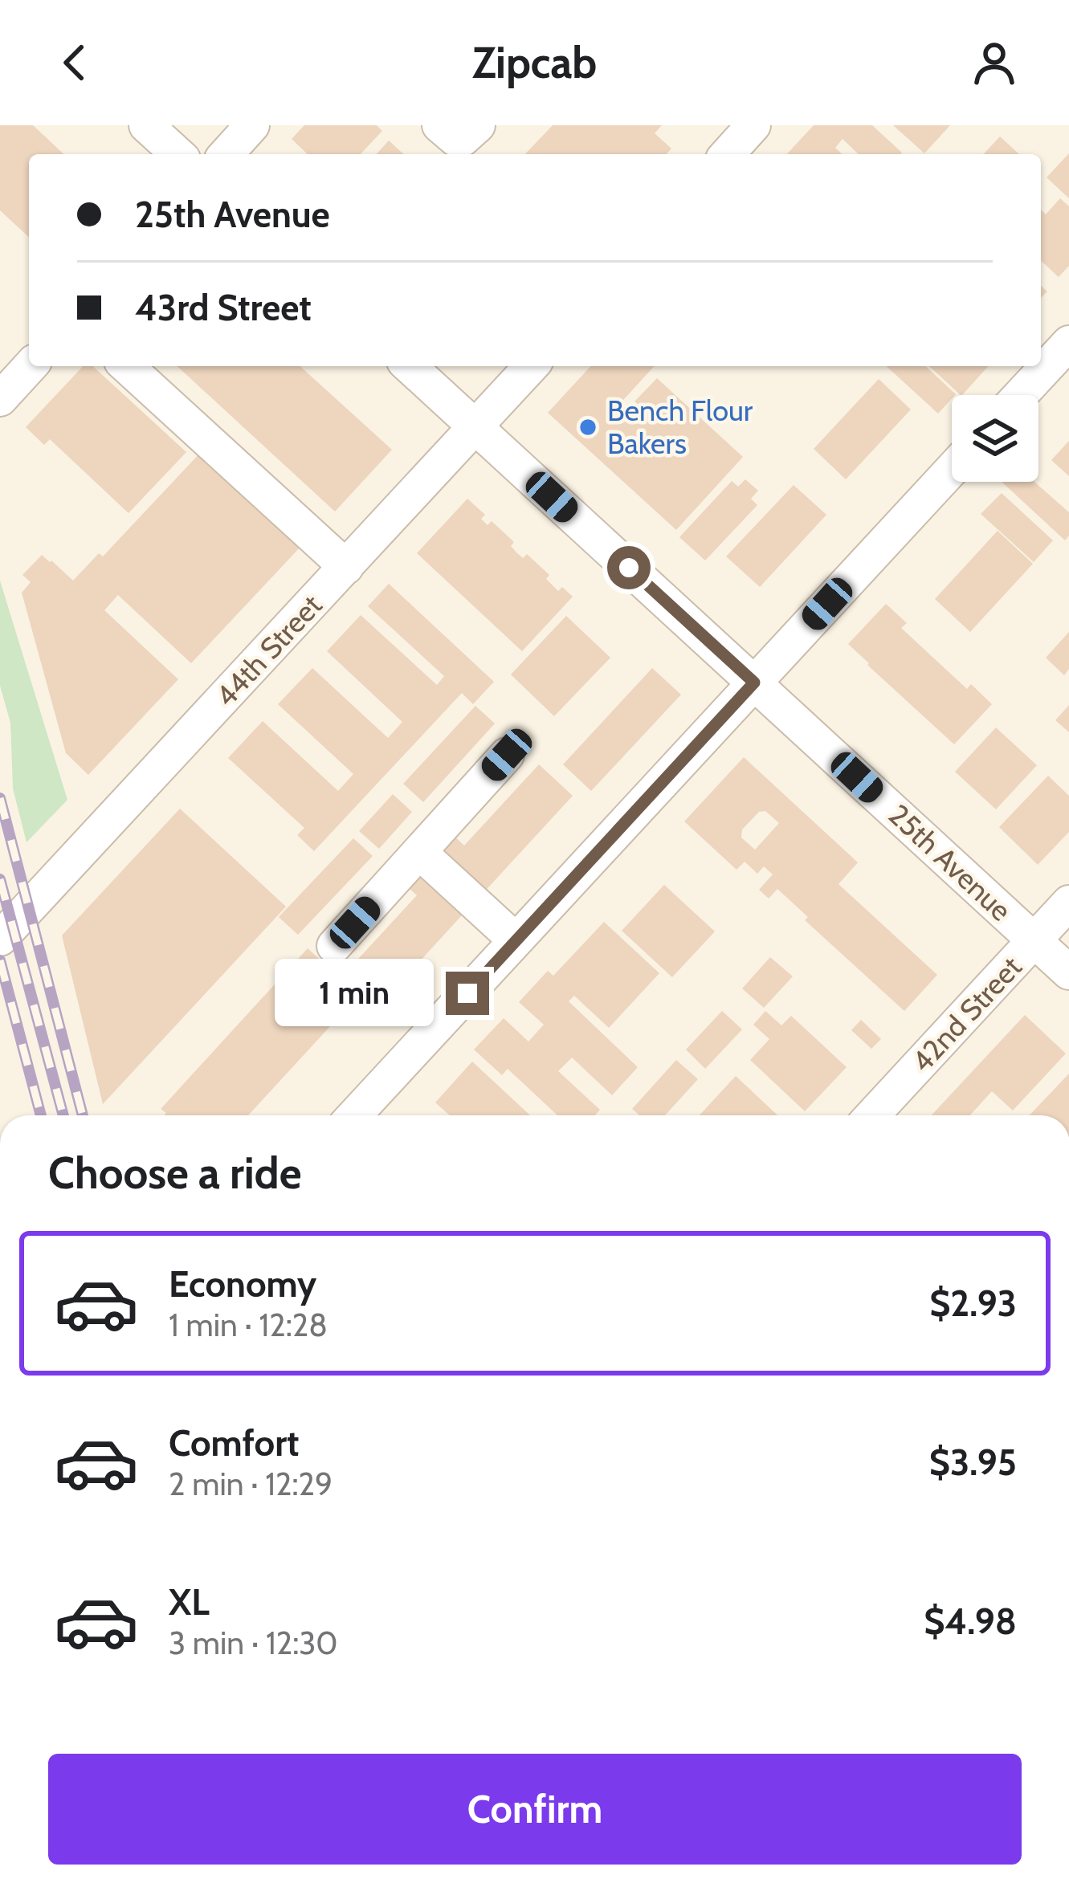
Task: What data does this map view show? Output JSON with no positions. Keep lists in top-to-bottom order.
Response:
{
  "streets": {
    "street": ["44th Street", "25th Avenue", "42nd Street"]
  },
  "crossings": [
    ["44th Street", "25th Avenue"],
    ["25th Avenue", "42nd Street"]
  ],
  "places": ["Bench Flour Bakers"],
  "page": {
    "header": "Zipcab",
    "banner": ["25th Avenue", "43rd Street"],
    "bubble": "1 min",
    "heading": "Choose a ride",
    "list": [
      {
        "name": "Economy",
        "note": "1 min · 12:28",
        "value": "$2.93"
      },
      {
        "name": "Comfort",
        "note": "2 min · 12:29",
        "value": "$3.95"
      },
      {
        "name": "XL",
        "note": "3 min · 12:30",
        "value": "$4.98"
      }
    ],
    "buttons": "Confirm"
  }
}
